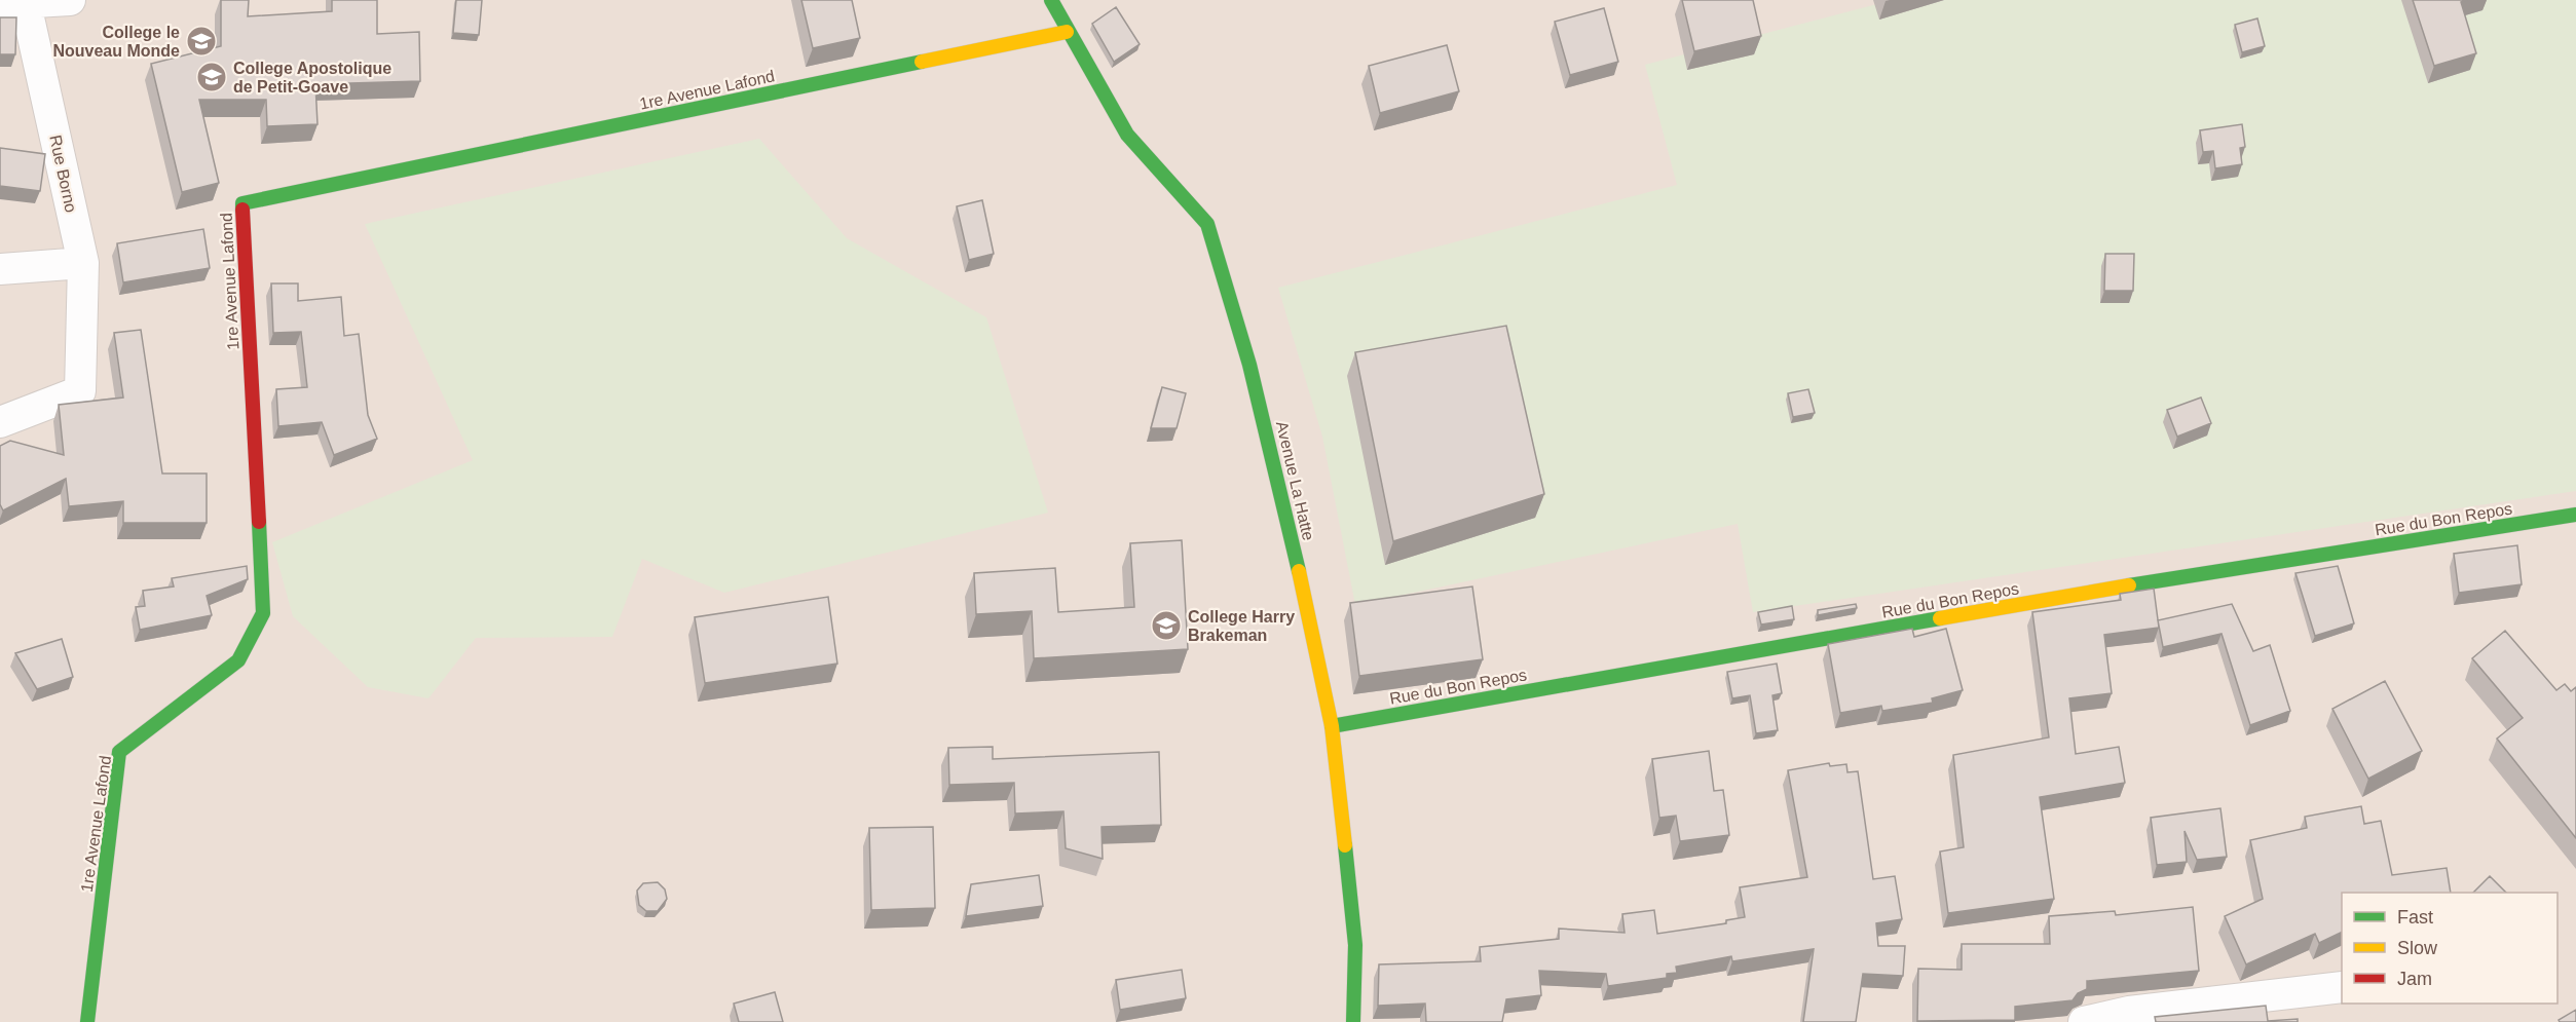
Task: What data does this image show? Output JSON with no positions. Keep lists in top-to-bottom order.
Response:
{
  "streets": {
    "street": [
      "1re Avenue Lafond",
      "Rue Borno",
      "Avenue La Hatte",
      "Rue du Bon Repos"
    ]
  },
  "crossings": [
    ["1re Avenue Lafond", "Avenue La Hatte"],
    ["Avenue La Hatte", "Rue du Bon Repos"]
  ],
  "places": {
    "school or university": ["College le Nouveau Monde", "College Apostolique de Petit-Goave", "College Harry Brakeman"]
  },
  "legend": ["Fast", "Slow", "Jam"]
}
